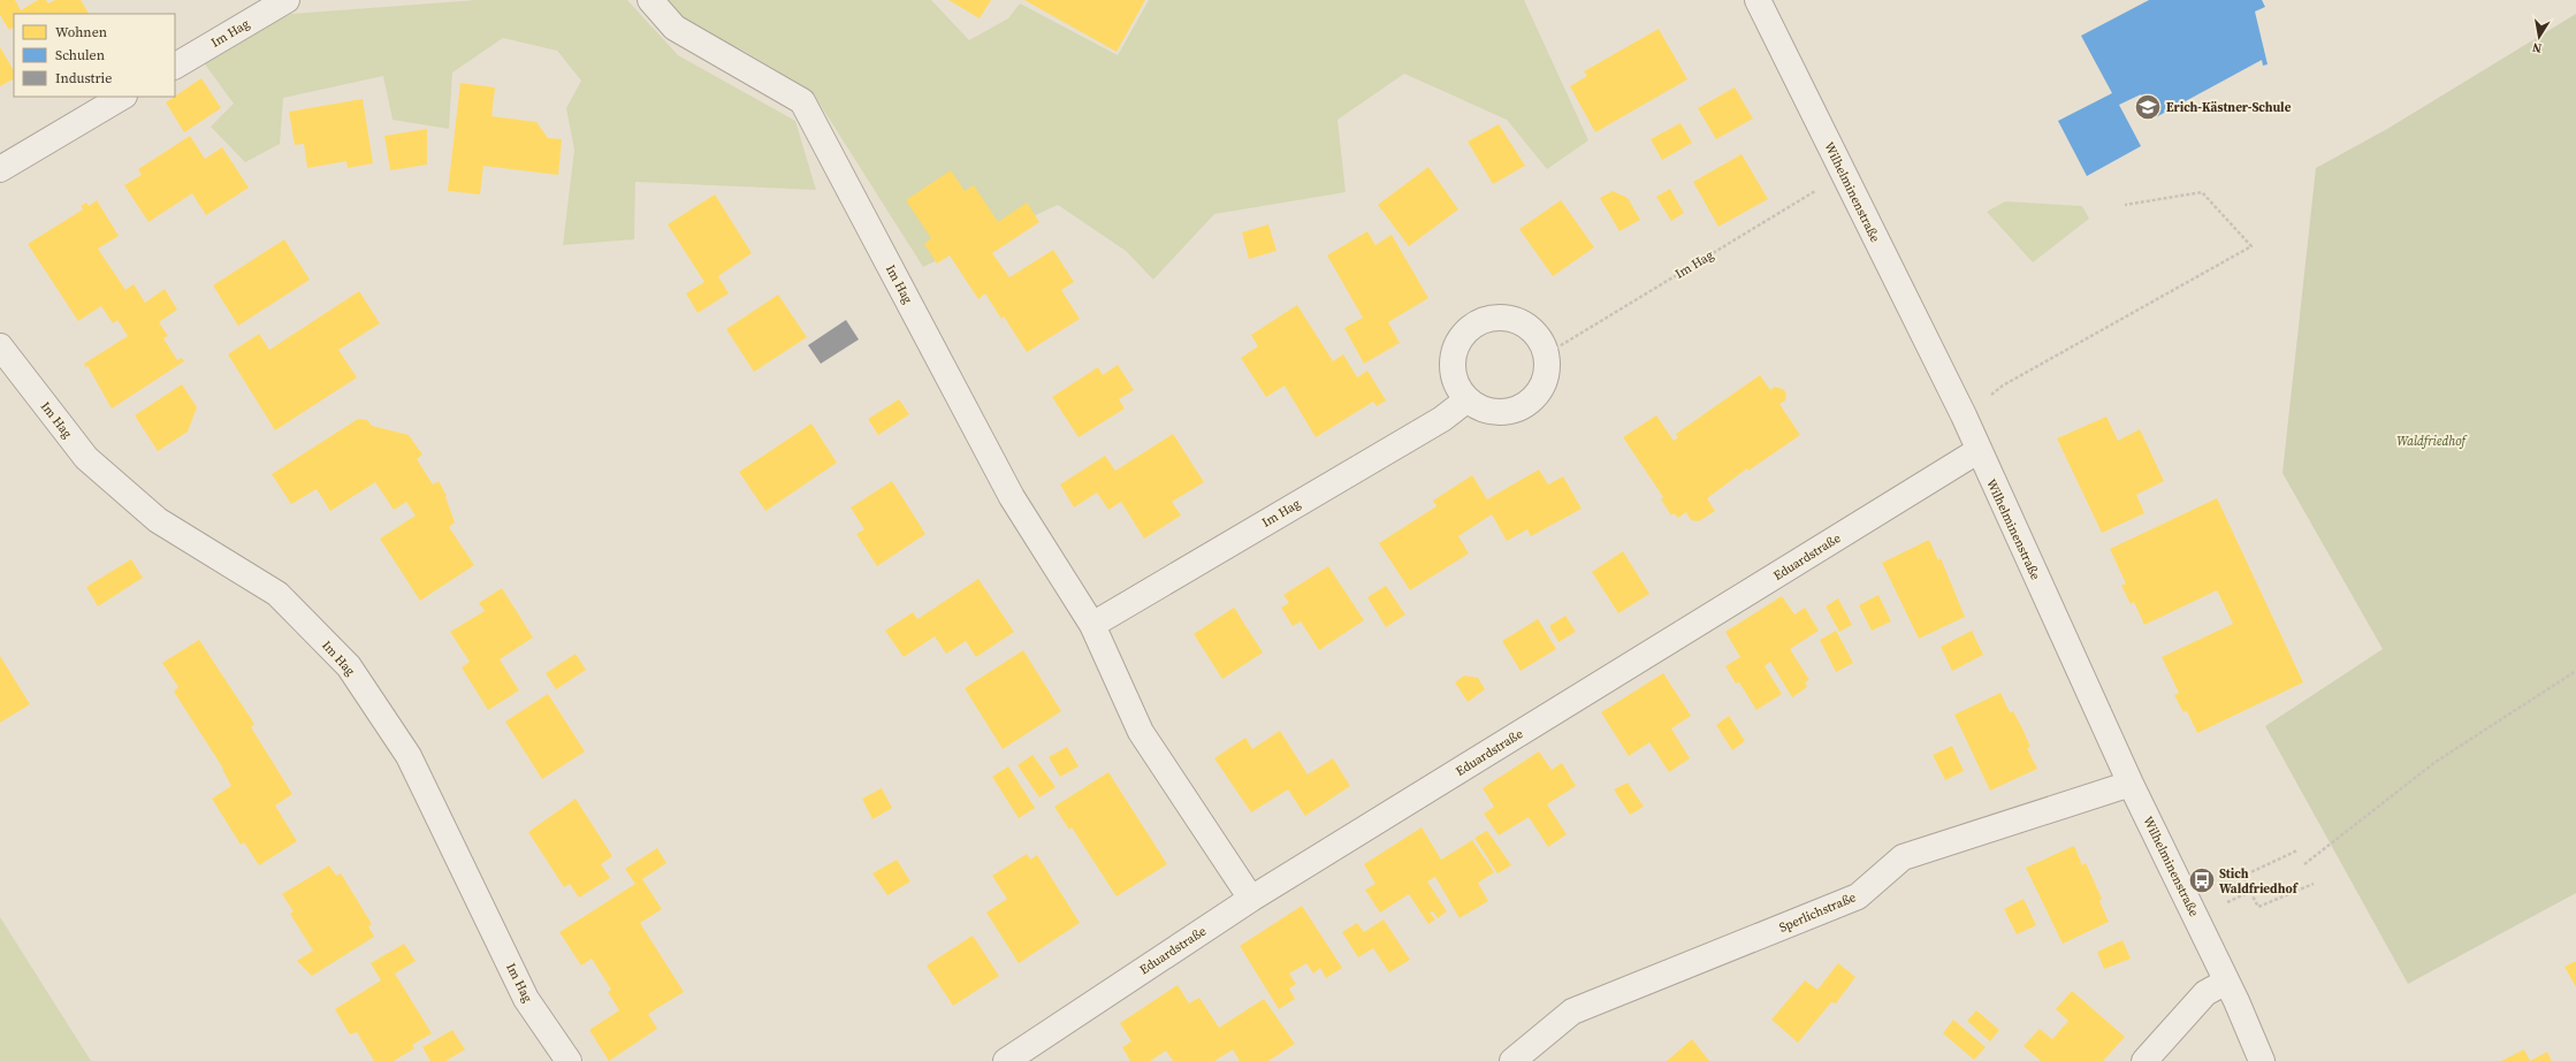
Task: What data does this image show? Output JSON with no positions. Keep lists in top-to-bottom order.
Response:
{
  "streets": {
    "street": [
      "Im Hag",
      "Wilhelminenstraße",
      "Eduardstraße",
      "Sperlichstraße"
    ]
  },
  "crossings": [
    ["Im Hag", "Wilhelminenstraße"],
    ["Im Hag", "Eduardstraße"],
    ["Wilhelminenstraße", "Eduardstraße"],
    ["Wilhelminenstraße", "Sperlichstraße"]
  ],
  "parks": ["Waldfriedhof"],
  "places": {
    "school or university": ["Erich-Kästner-Schule"],
    "bus stop": ["Stich Waldfriedhof"]
  },
  "legend": ["Wohnen", "Schulen", "Industrie"],
  "north": "bottom"
}
